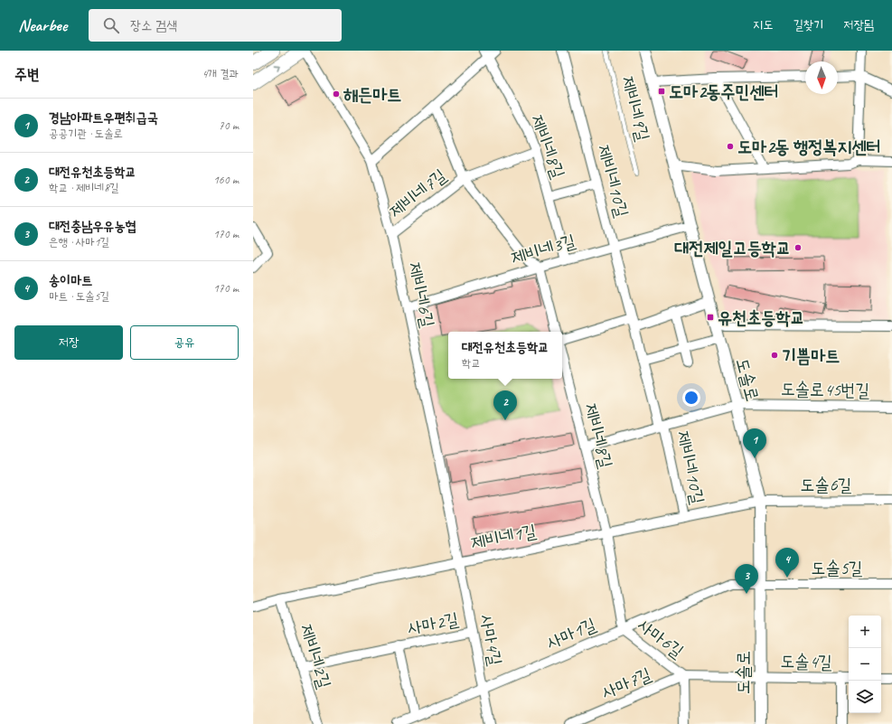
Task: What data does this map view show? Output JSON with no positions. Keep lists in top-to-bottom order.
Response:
{
  "streets": {
    "street": [
      "제비네8길",
      "제비네10길",
      "제비네7길",
      "제비네3길",
      "제비네6길",
      "도솔로",
      "도솔로45번길",
      "도솔6길",
      "제비네1길",
      "도솔5길",
      "사마2길",
      "사마1길",
      "사마6길",
      "사마4길",
      "제비네2길",
      "도솔4길",
      "사마7길"
    ],
    "lane": ["제비네9길"]
  },
  "crossings": [
    ["제비네8길", "제비네10길"],
    ["제비네8길", "제비네7길"],
    ["제비네8길", "제비네3길"],
    ["제비네8길", "제비네1길"],
    ["제비네8길", "사마6길"],
    ["제비네10길", "제비네3길"],
    ["제비네10길", "도솔로"],
    ["제비네10길", "도솔로45번길"],
    ["제비네10길", "제비네1길"],
    ["제비네7길", "제비네3길"],
    ["제비네7길", "제비네6길"],
    ["제비네3길", "제비네6길"],
    ["제비네3길", "도솔로"],
    ["제비네6길", "제비네1길"],
    ["제비네6길", "사마4길"],
    ["도솔로", "도솔로45번길"],
    ["도솔로", "도솔6길"],
    ["도솔로", "제비네1길"],
    ["도솔로", "도솔5길"],
    ["도솔로", "사마1길"],
    ["도솔로", "도솔4길"],
    ["도솔로", "사마7길"],
    ["도솔6길", "제비네1길"],
    ["제비네1길", "사마6길"],
    ["제비네1길", "사마4길"],
    ["제비네1길", "제비네2길"],
    ["도솔5길", "사마1길"],
    ["사마2길", "사마1길"],
    ["사마2길", "사마4길"],
    ["사마2길", "제비네2길"],
    ["사마1길", "사마6길"],
    ["사마1길", "사마4길"],
    ["사마6길", "사마7길"],
    ["도솔4길", "사마7길"]
  ],
  "places": {
    "transit": ["도마2동주민센터", "유천초등학교"],
    "other": [
      "해든마트",
      "도마2동 행정복지센터",
      "대전제일고등학교",
      "기쁨마트"
    ]
  },
  "north": "bottom",
  "page": {
    "header": "Nearbee",
    "search": "장소 검색",
    "nav": ["지도", "길찾기", "저장됨"],
    "heading": ["주변", "4개 결과"],
    "list": [
      {
        "mark": "1",
        "name": "경남아파트우편취급국",
        "note": "공공기관 · 도솔로",
        "value": "70 m"
      },
      {
        "mark": "2",
        "name": "대전유천초등학교",
        "note": "학교 · 제비네8길",
        "value": "160 m"
      },
      {
        "mark": "3",
        "name": "대전충남우유농협",
        "note": "은행 · 사마1길",
        "value": "170 m"
      },
      {
        "mark": "4",
        "name": "송이마트",
        "note": "마트 · 도솔5길",
        "value": "170 m"
      }
    ],
    "buttons": ["저장", "공유"],
    "popup": ["대전유천초등학교", "학교"],
    "pins": [
      "2",
      "1",
      "4",
      "3"
    ],
    "map_buttons": ["+", "−"]
  }
}
